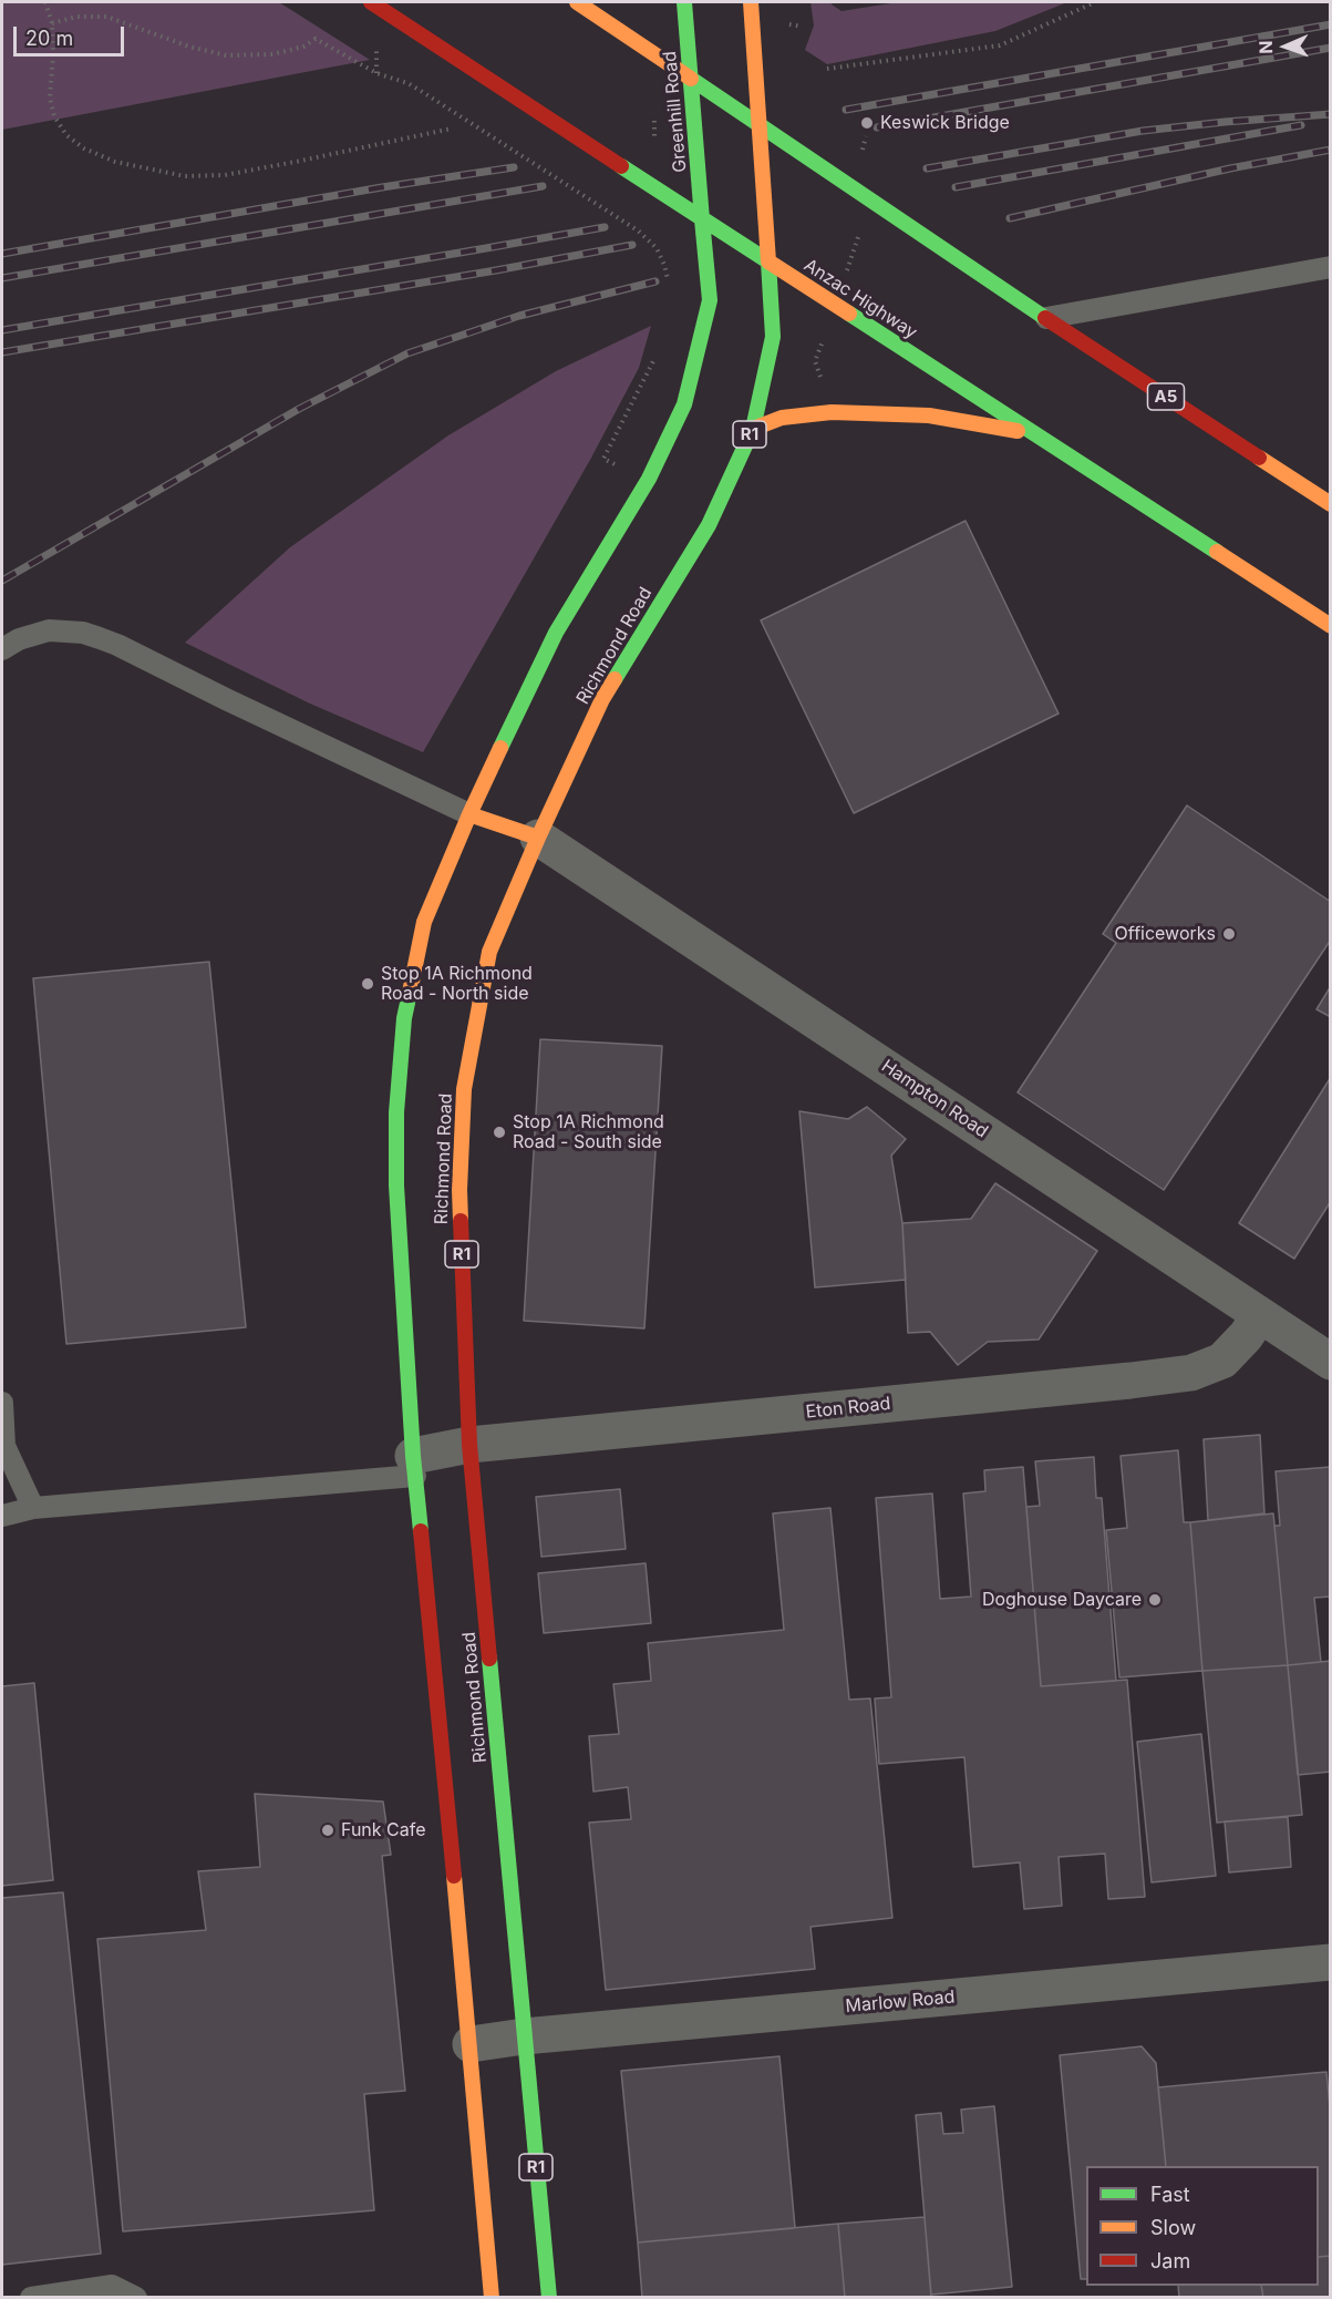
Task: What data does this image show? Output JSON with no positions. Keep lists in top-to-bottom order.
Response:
{
  "streets": {
    "main road": [
      "Greenhill Road",
      "Anzac Highway",
      "A5",
      "R1",
      "Richmond Road"
    ],
    "street": ["Hampton Road", "Eton Road", "Marlow Road"]
  },
  "crossings": [
    ["Greenhill Road", "Anzac Highway"],
    ["Greenhill Road", "A5"],
    ["Greenhill Road", "Richmond Road"],
    ["Anzac Highway", "Richmond Road"],
    ["A5", "R1"],
    ["A5", "Richmond Road"],
    ["R1", "Richmond Road"],
    ["Richmond Road", "Hampton Road"],
    ["Richmond Road", "Eton Road"],
    ["Richmond Road", "Marlow Road"],
    ["Hampton Road", "Eton Road"]
  ],
  "places": [
    "Keswick Bridge",
    "Officeworks",
    "Stop 1A Richmond Road - North side",
    "Stop 1A Richmond Road - South side",
    "Doghouse Daycare",
    "Funk Cafe"
  ],
  "legend": ["Fast", "Slow", "Jam"],
  "scale_bar": "20 m",
  "north": "left"
}
